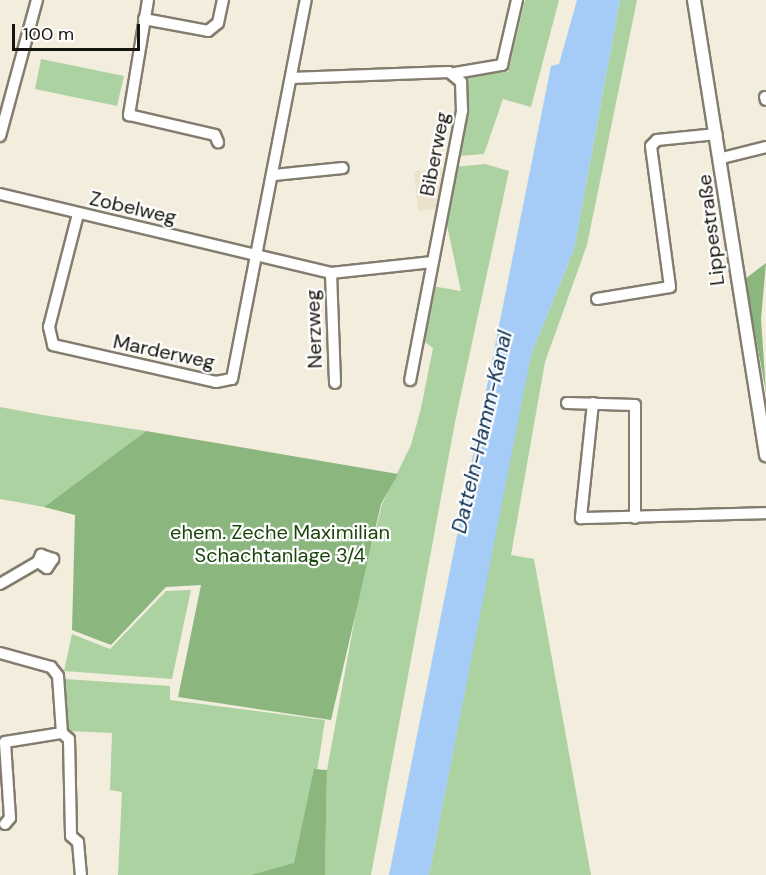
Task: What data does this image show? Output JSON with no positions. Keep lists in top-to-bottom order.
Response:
{
  "streets": {
    "main road": ["Lippestraße"],
    "street": [
      "Biberweg",
      "Zobelweg",
      "Nerzweg",
      "Marderweg"
    ]
  },
  "crossings": [
    ["Zobelweg", "Marderweg"]
  ],
  "water": ["Datteln-Hamm-Kanal"],
  "parks": ["ehem. Zeche Maximilian Schachtanlage 3/4"],
  "scale_bar": "100 m"
}
